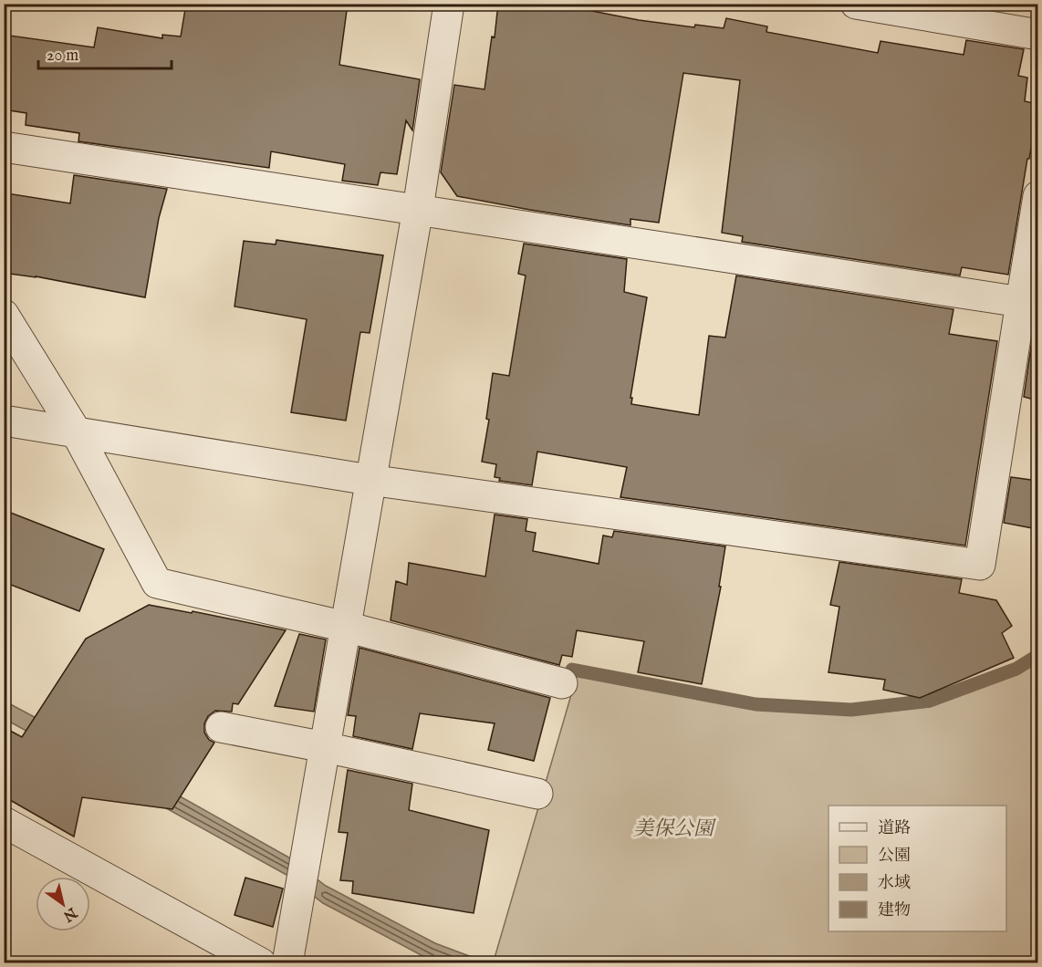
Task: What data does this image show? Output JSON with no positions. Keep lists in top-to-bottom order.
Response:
{
  "parks": ["美保公園"],
  "legend": [
    "道路",
    "公園",
    "水域",
    "建物"
  ],
  "scale_bar": "20 m",
  "north": "bottom right"
}
